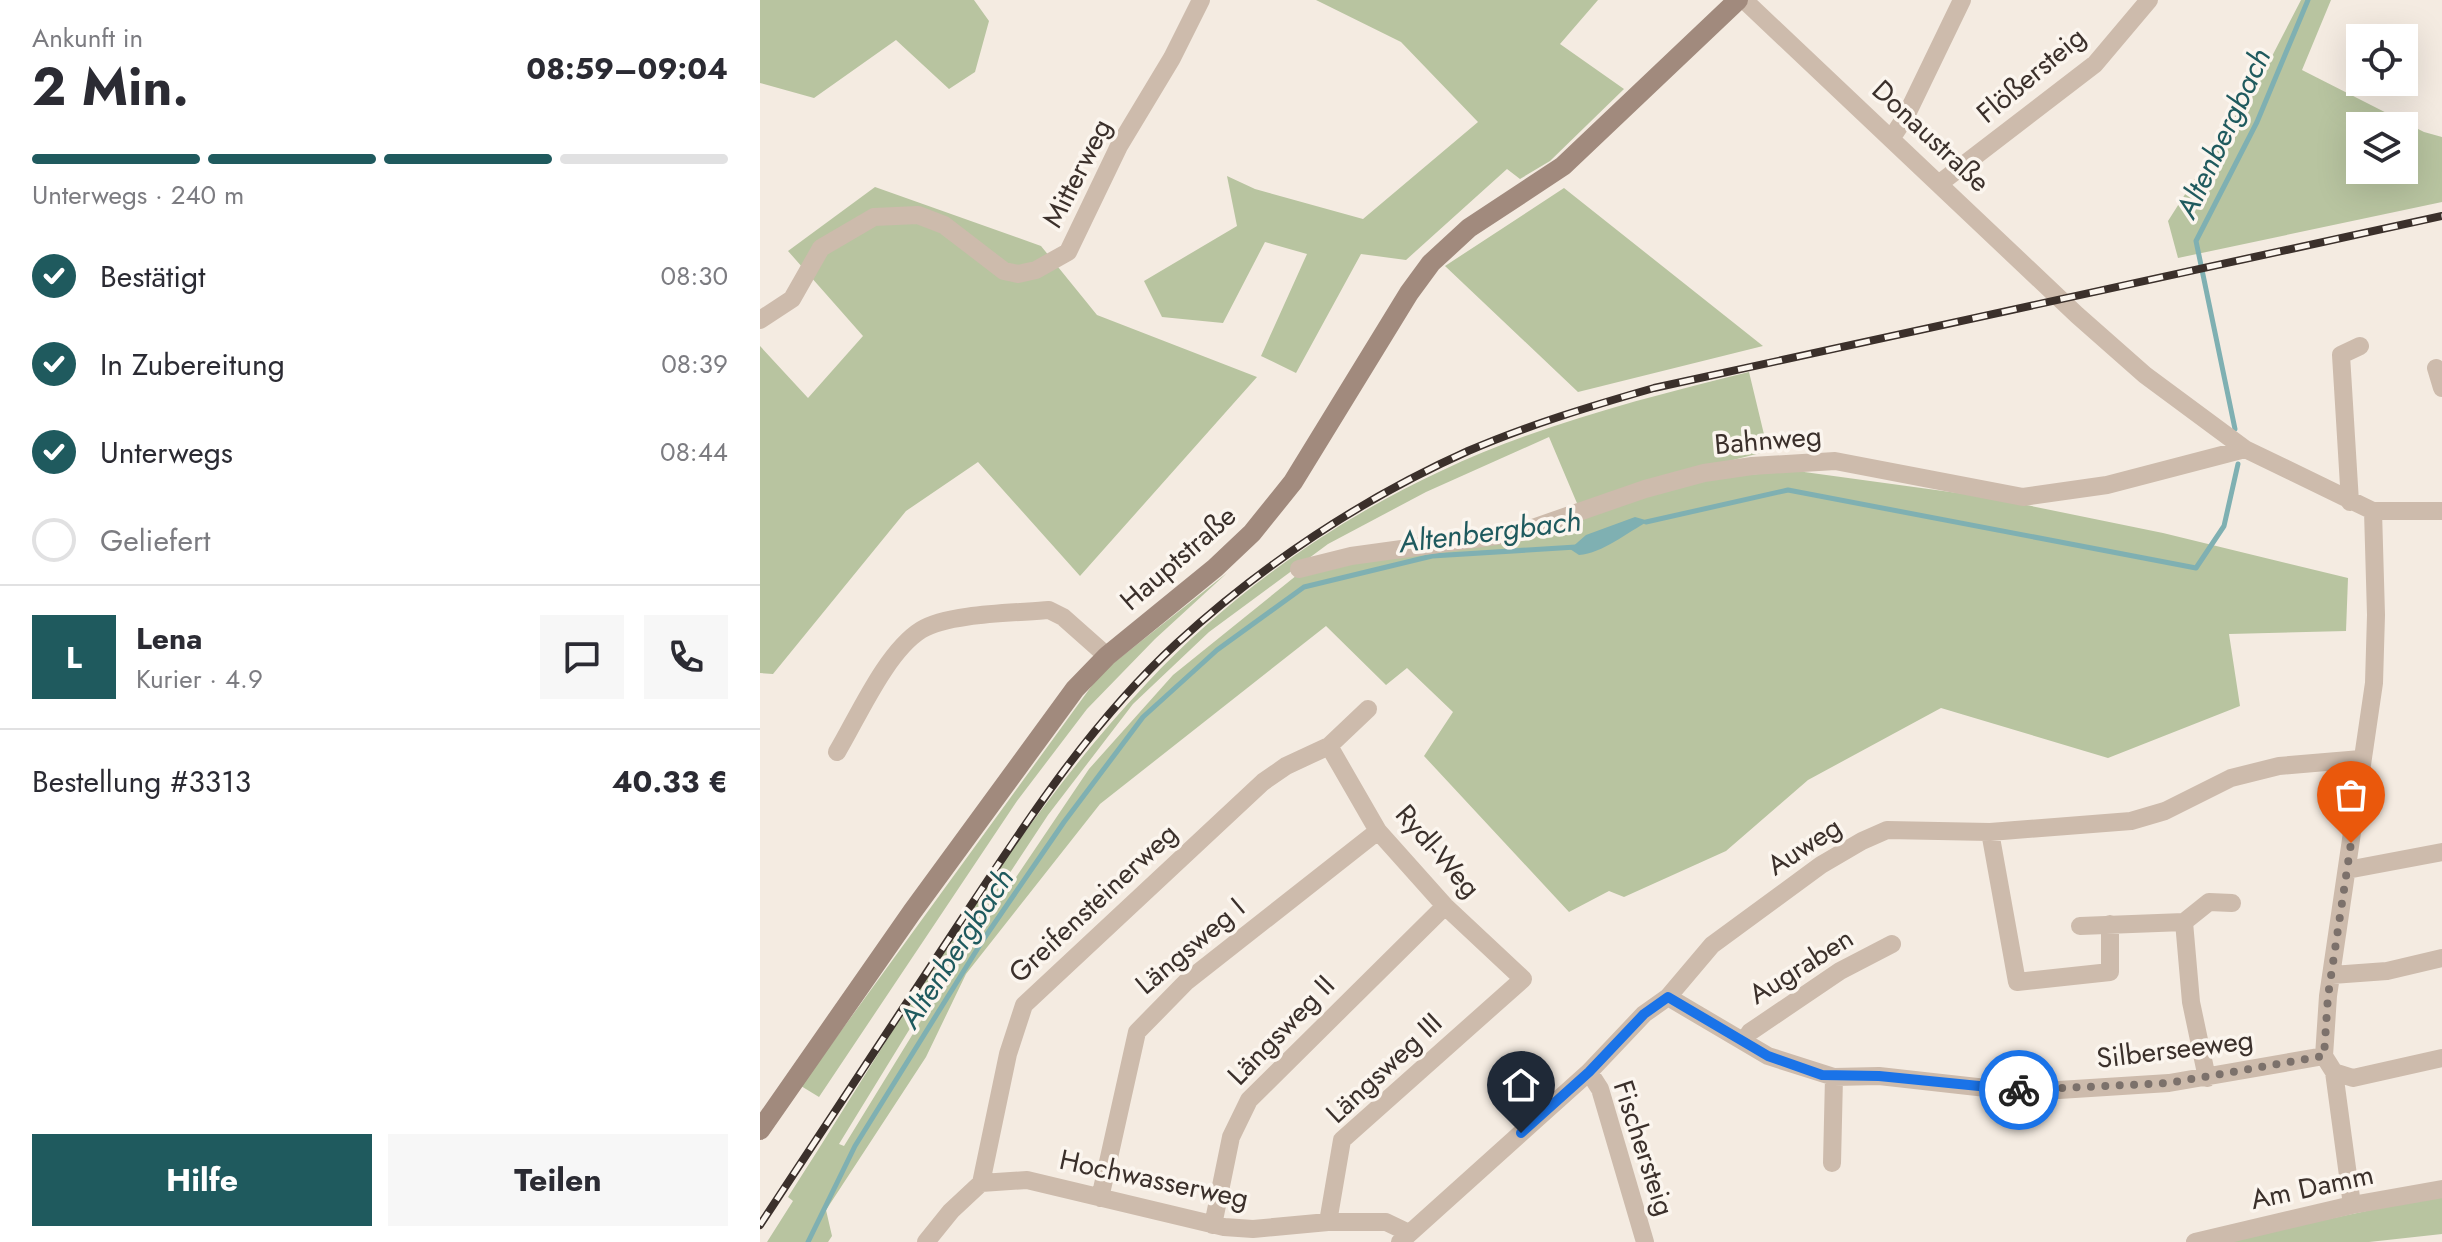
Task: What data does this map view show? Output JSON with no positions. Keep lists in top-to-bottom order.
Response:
{
  "streets": {
    "main road": ["Hauptstraße"],
    "street": [
      "Flößersteig",
      "Donaustraße",
      "Mitterweg",
      "Bahnweg",
      "Auweg",
      "Rydl-Weg",
      "Greifensteinerweg",
      "Längsweg I",
      "Augraben",
      "Längsweg II",
      "Silberseeweg",
      "Längsweg III",
      "Fischersteig",
      "Hochwasserweg",
      "Am Damm"
    ]
  },
  "crossings": [
    ["Flößersteig", "Donaustraße"],
    ["Donaustraße", "Bahnweg"],
    ["Auweg", "Silberseeweg"],
    ["Auweg", "Fischersteig"],
    ["Auweg", "Hochwasserweg"],
    ["Rydl-Weg", "Greifensteinerweg"],
    ["Rydl-Weg", "Längsweg I"],
    ["Rydl-Weg", "Längsweg II"],
    ["Rydl-Weg", "Längsweg III"],
    ["Greifensteinerweg", "Hochwasserweg"],
    ["Längsweg I", "Hochwasserweg"],
    ["Augraben", "Silberseeweg"],
    ["Längsweg II", "Hochwasserweg"],
    ["Längsweg III", "Hochwasserweg"]
  ],
  "water": ["Altenbergbach"],
  "page": {
    "heading": ["2 Min.", "Ankunft in", "08:59–09:04"],
    "panel": [
      "Lena",
      "Kurier · 4.9",
      "Bestellung #3313",
      "40.33 €"
    ],
    "bar": "Unterwegs · 240 m",
    "list": [
      ["Bestätigt", "08:30"],
      ["In Zubereitung", "08:39"],
      ["Unterwegs", "08:44"],
      "Geliefert"
    ],
    "round": "L",
    "buttons": ["Hilfe", "Teilen"]
  }
}
